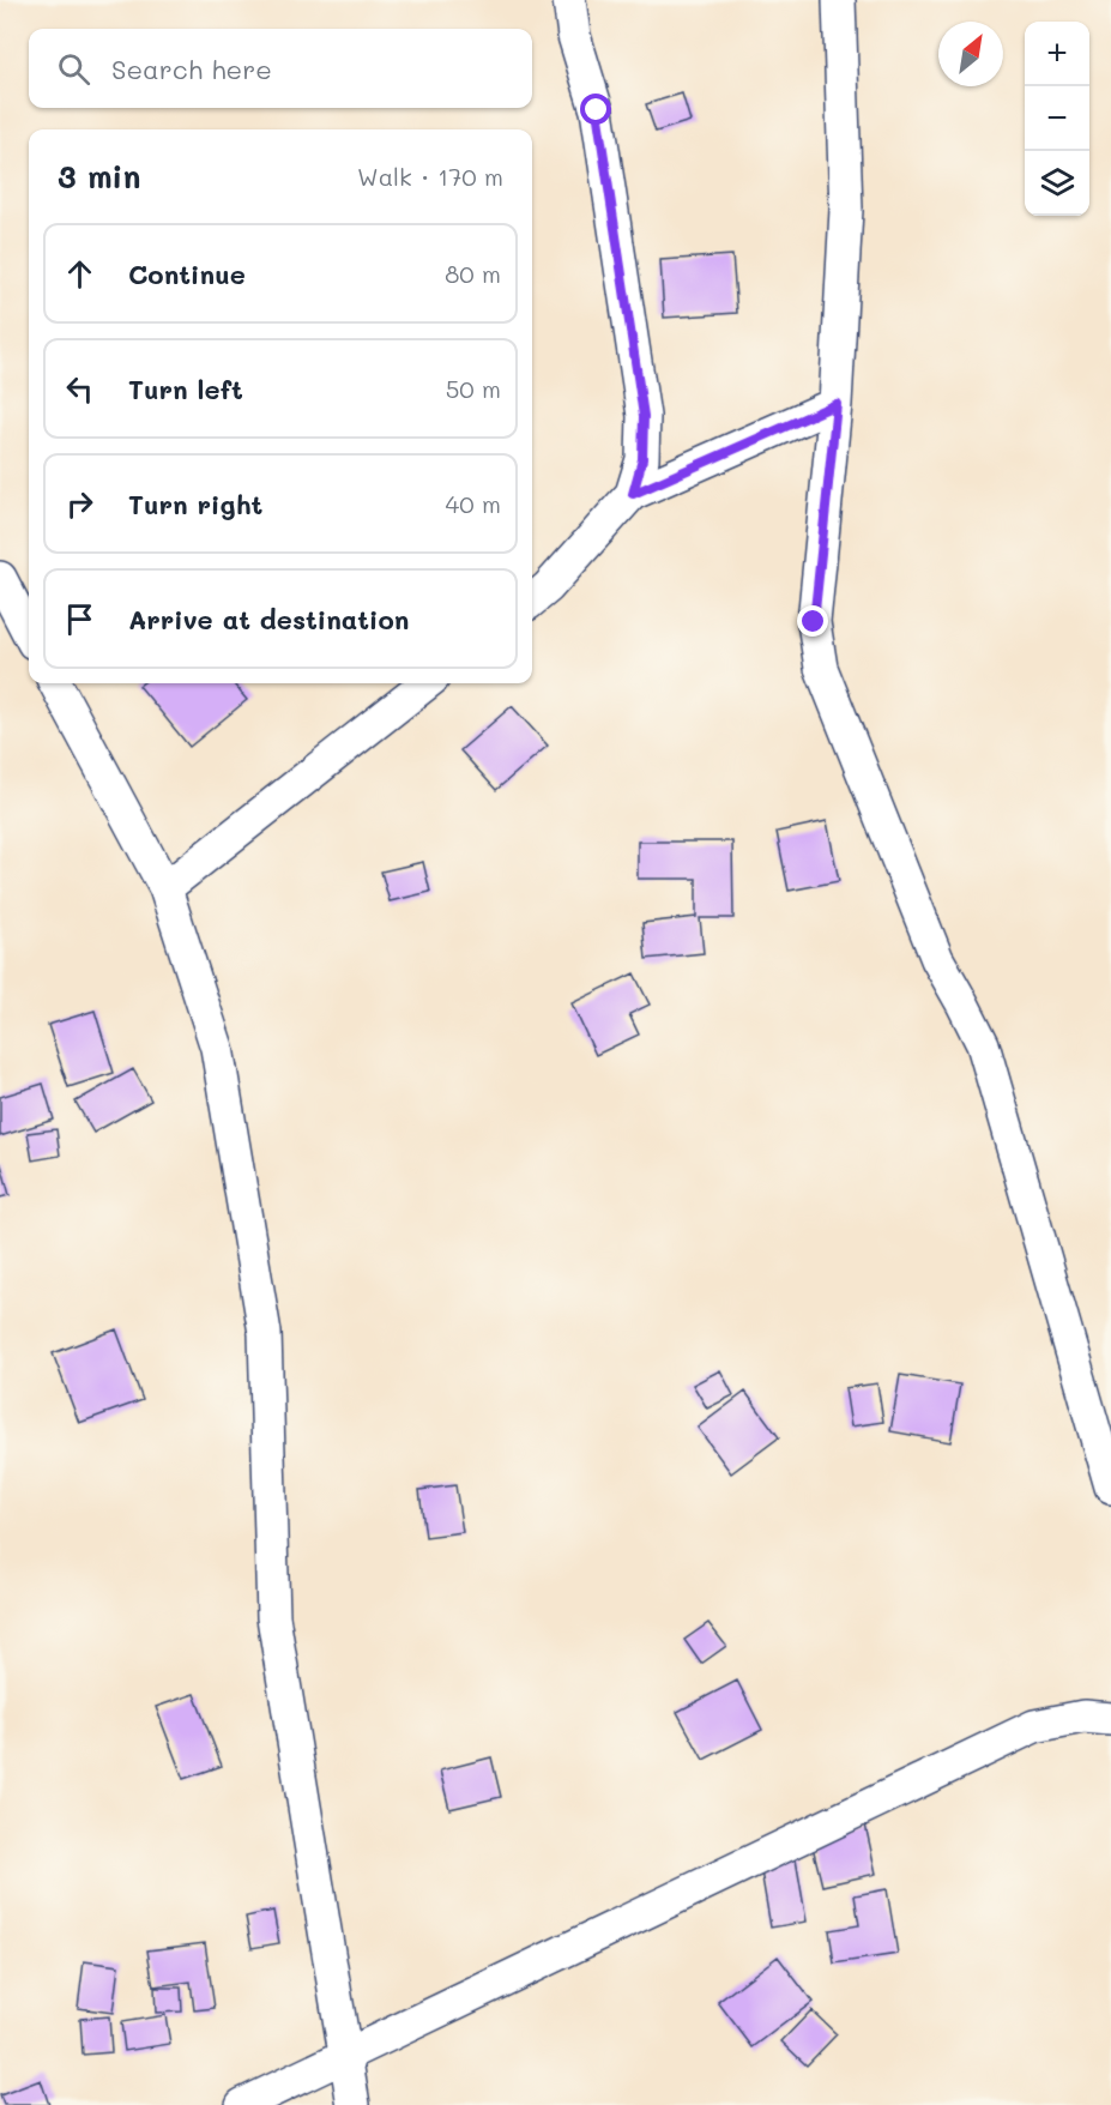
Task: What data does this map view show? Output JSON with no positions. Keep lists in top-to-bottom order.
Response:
{
  "north": "top right",
  "page": {
    "map_buttons": ["+", "−"],
    "search": "Search here",
    "heading": ["3 min", "Walk · 170 m"],
    "list": [
      ["Continue", "80 m"],
      ["Turn left", "50 m"],
      ["Turn right", "40 m"],
      "Arrive at destination"
    ]
  }
}
